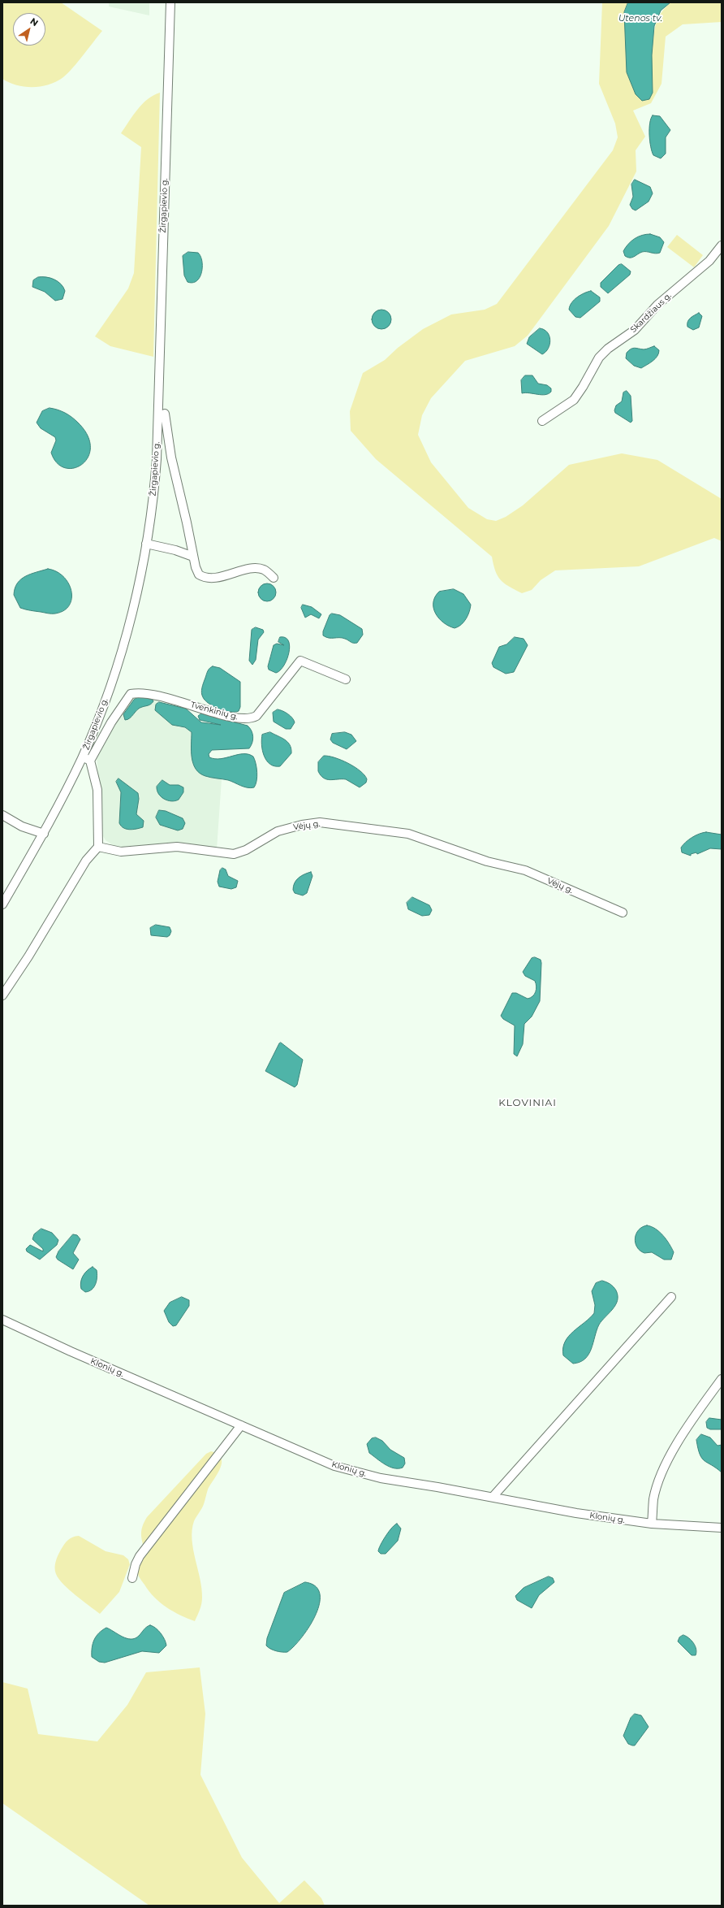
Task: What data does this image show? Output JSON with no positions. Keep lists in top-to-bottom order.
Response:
{
  "streets": {
    "street": [
      "Žirgapievio g.",
      "Skardžiaus g.",
      "Tvenkinių g.",
      "Vėjų g.",
      "Klonių g."
    ]
  },
  "crossings": [
    ["Žirgapievio g.", "Tvenkinių g."]
  ],
  "districts": ["KLOVINIAI"],
  "water": ["Utenos tv."],
  "north": "top right"
}
